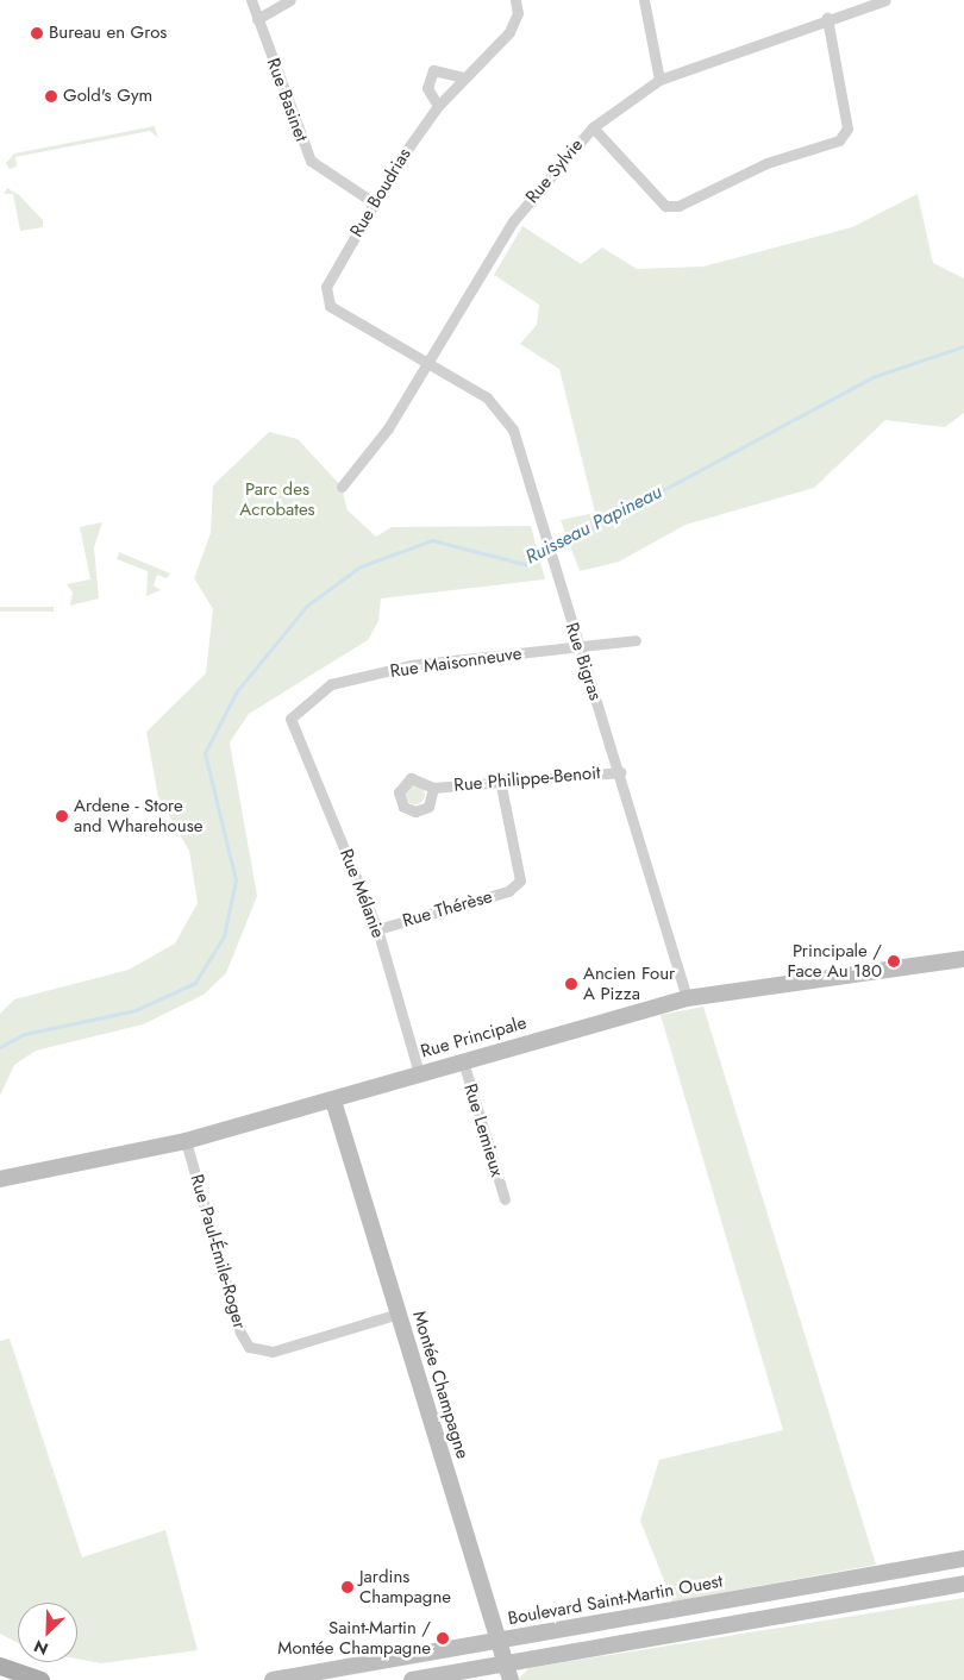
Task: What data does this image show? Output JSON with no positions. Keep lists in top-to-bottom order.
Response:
{
  "streets": {
    "street": [
      "Rue Basinet",
      "Rue Sylvie",
      "Rue Boudrias",
      "Rue Bigras",
      "Rue Maisonneuve",
      "Rue Philippe-Benoit",
      "Rue Mélanie",
      "Rue Thérèse",
      "Rue Principale",
      "Rue Lemieux",
      "Rue Paul-Émile-Roger",
      "Montée Champagne",
      "Boulevard Saint-Martin Ouest"
    ]
  },
  "crossings": [
    ["Rue Basinet", "Rue Boudrias"],
    ["Rue Sylvie", "Rue Boudrias"],
    ["Rue Sylvie", "Rue Bigras"],
    ["Rue Boudrias", "Rue Bigras"],
    ["Rue Bigras", "Rue Maisonneuve"],
    ["Rue Bigras", "Rue Philippe-Benoit"],
    ["Rue Bigras", "Rue Principale"],
    ["Rue Maisonneuve", "Rue Mélanie"],
    ["Rue Philippe-Benoit", "Rue Thérèse"],
    ["Rue Mélanie", "Rue Thérèse"],
    ["Rue Mélanie", "Rue Principale"],
    ["Rue Principale", "Rue Lemieux"],
    ["Rue Principale", "Rue Paul-Émile-Roger"],
    ["Rue Principale", "Montée Champagne"],
    ["Rue Paul-Émile-Roger", "Montée Champagne"],
    ["Montée Champagne", "Boulevard Saint-Martin Ouest"]
  ],
  "water": ["Ruisseau Papineau"],
  "parks": ["Parc des Acrobates"],
  "places": [
    "Bureau en Gros",
    "Gold's Gym",
    "Ardene - Store and Wharehouse",
    "Principale / Face Au 180",
    "Ancien Four A Pizza",
    "Jardins Champagne",
    "Saint-Martin / Montée Champagne"
  ],
  "north": "bottom left"
}
